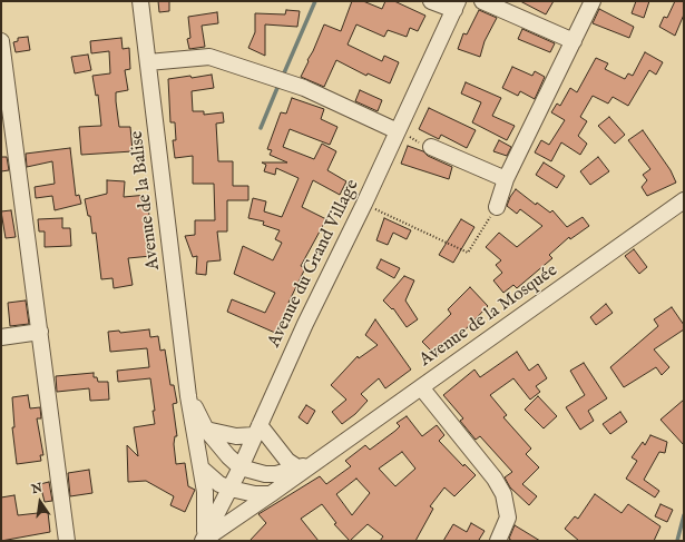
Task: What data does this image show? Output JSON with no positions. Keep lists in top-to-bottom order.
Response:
{
  "streets": {
    "street": ["Avenue de la Balise", "Avenue du Grand Village", "Avenue de la Mosquée"]
  },
  "crossings": [
    ["Avenue de la Balise", "Avenue du Grand Village"],
    ["Avenue de la Balise", "Avenue de la Mosquée"],
    ["Avenue du Grand Village", "Avenue de la Mosquée"]
  ],
  "north": "top"
}
